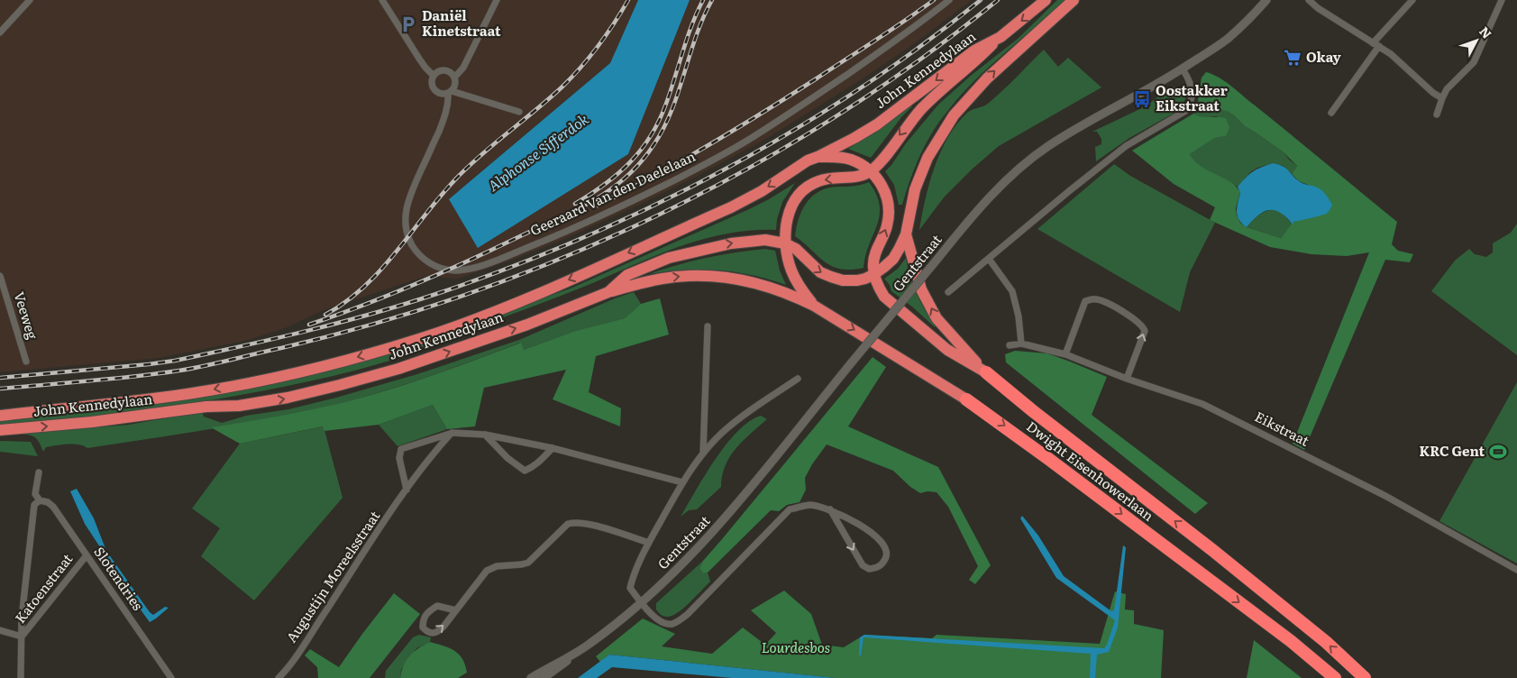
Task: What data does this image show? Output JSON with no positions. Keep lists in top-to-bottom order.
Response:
{
  "streets": {
    "highway": ["John Kennedylaan", "Dwight Eisenhowerlaan"],
    "street": [
      "Geeraard Van den Daelelaan",
      "Gentstraat",
      "Veeweg",
      "Eikstraat",
      "Augustijn Moreelsstraat",
      "Slotendries",
      "Katoenstraat"
    ]
  },
  "crossings": [
    ["John Kennedylaan", "Dwight Eisenhowerlaan"],
    ["Slotendries", "Katoenstraat"]
  ],
  "water": ["Alphonse Sifferdok"],
  "parks": ["Lourdesbos"],
  "places": {
    "parking": ["Daniël Kinetstraat"],
    "supermarket": ["Okay"],
    "bus stop": ["Oostakker Eikstraat"],
    "sports": ["KRC Gent"]
  },
  "north": "top right"
}
